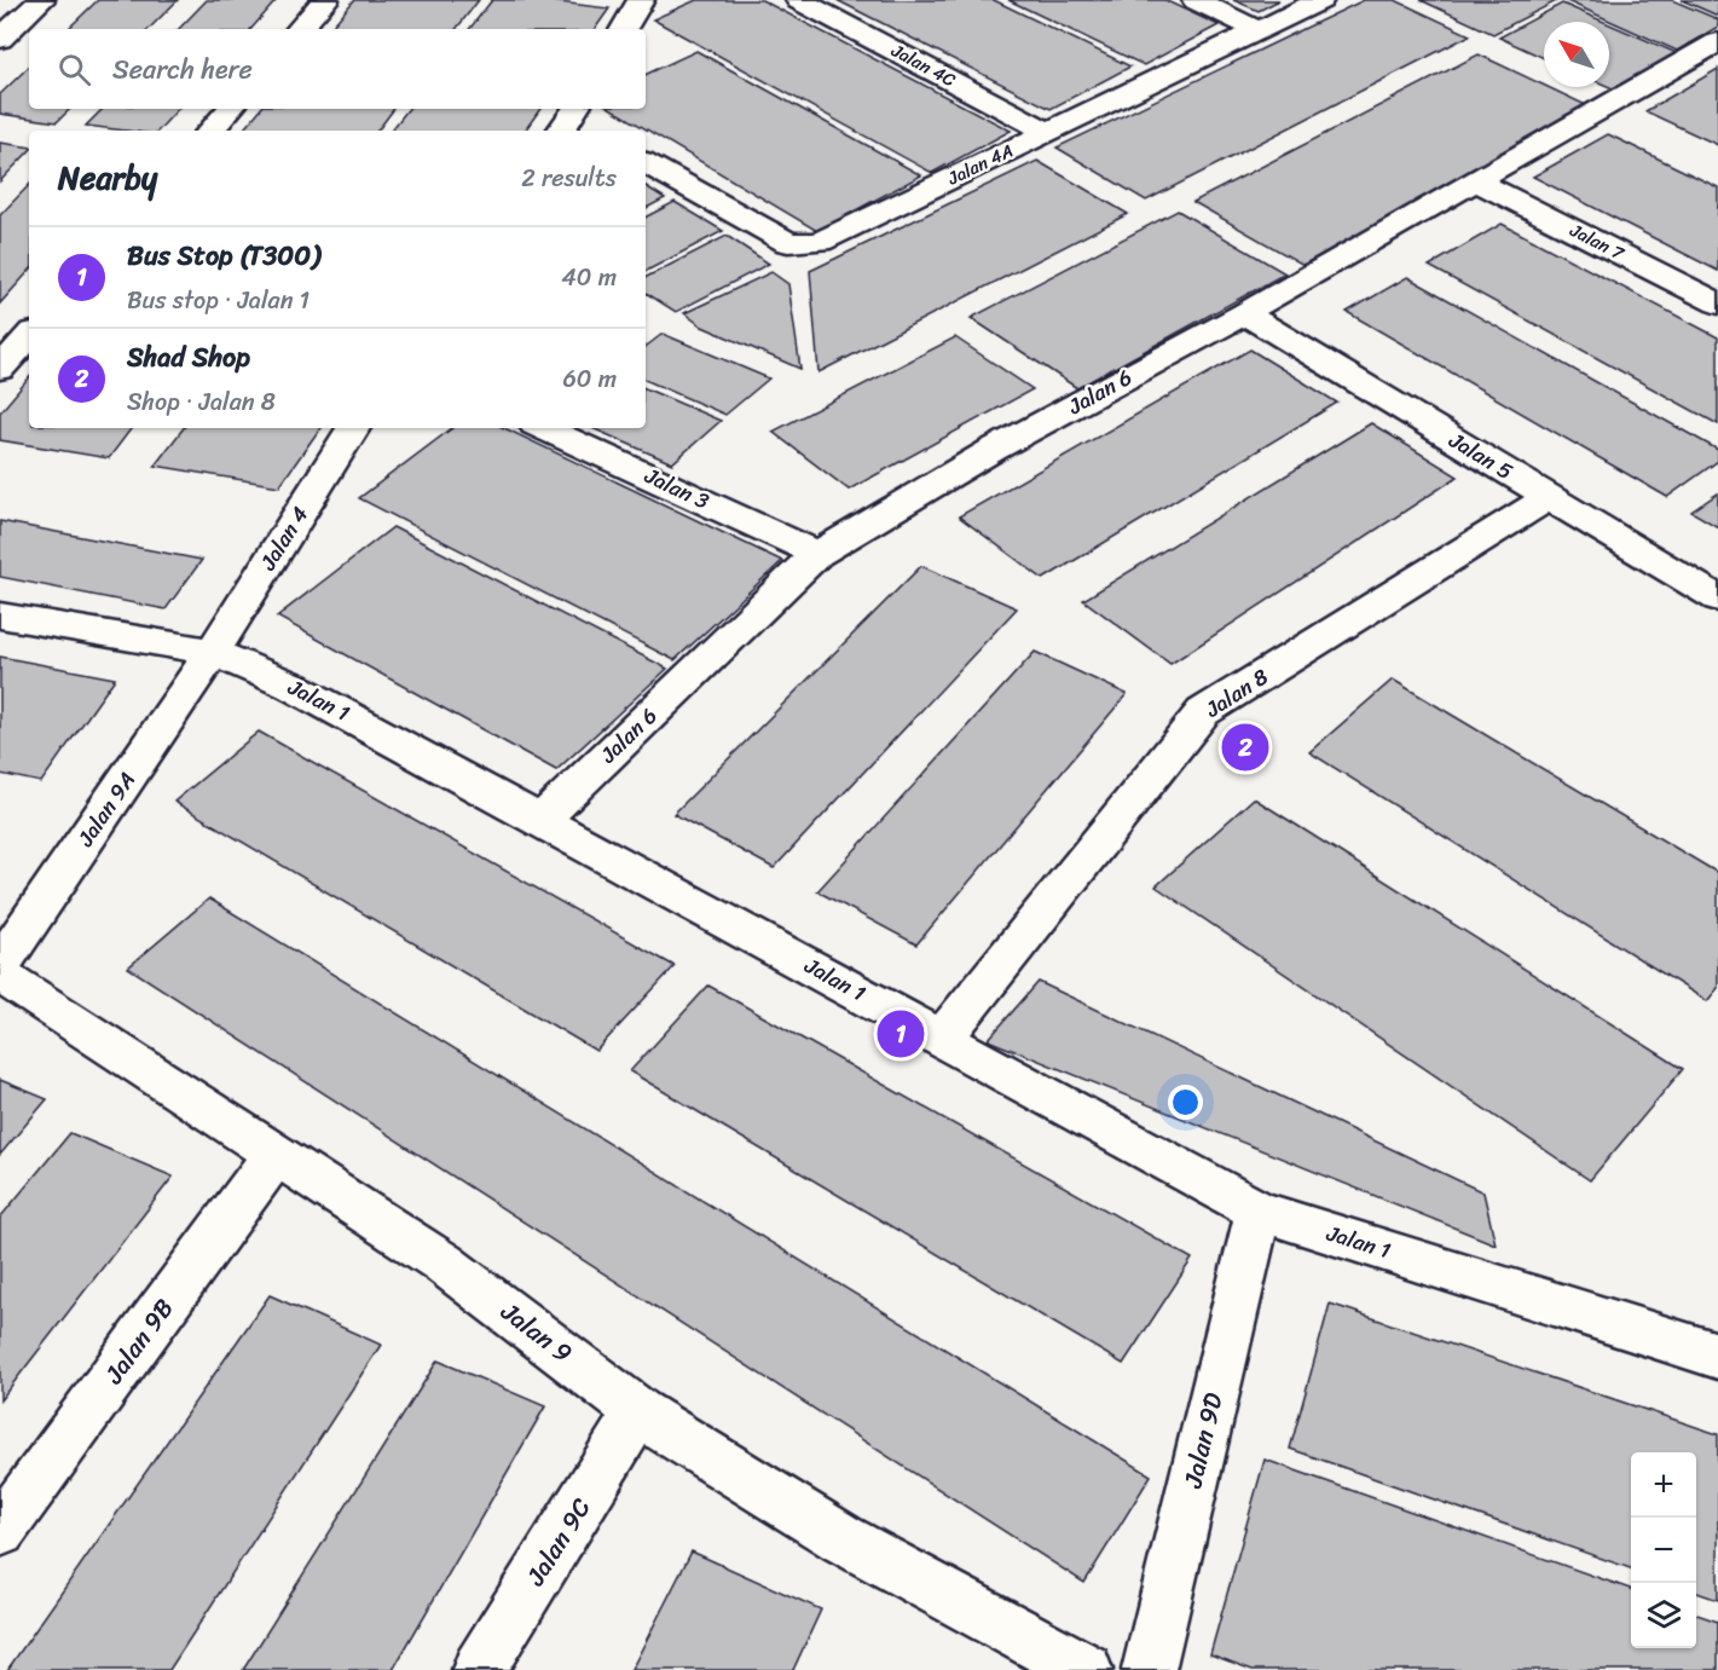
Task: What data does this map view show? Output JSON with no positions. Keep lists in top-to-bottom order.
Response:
{
  "streets": {
    "street": [
      "Jalan 4C",
      "Jalan 4A",
      "Jalan 7",
      "Jalan 6",
      "Jalan 5",
      "Jalan 3",
      "Jalan 4",
      "Jalan 8",
      "Jalan 1",
      "Jalan 9A",
      "Jalan 9",
      "Jalan 9B",
      "Jalan 9D",
      "Jalan 9C"
    ]
  },
  "crossings": [
    ["Jalan 4C", "Jalan 4A"],
    ["Jalan 7", "Jalan 6"],
    ["Jalan 6", "Jalan 5"],
    ["Jalan 6", "Jalan 3"],
    ["Jalan 6", "Jalan 1"],
    ["Jalan 5", "Jalan 8"],
    ["Jalan 4", "Jalan 1"],
    ["Jalan 4", "Jalan 9A"],
    ["Jalan 8", "Jalan 1"],
    ["Jalan 1", "Jalan 9A"],
    ["Jalan 1", "Jalan 9D"],
    ["Jalan 9", "Jalan 9B"],
    ["Jalan 9", "Jalan 9C"]
  ],
  "north": "top left",
  "page": {
    "search": "Search here",
    "heading": ["Nearby", "2 results"],
    "list": [
      {
        "mark": "1",
        "name": "Bus Stop (T300)",
        "note": "Bus stop · Jalan 1",
        "value": "40 m"
      },
      {
        "mark": "2",
        "name": "Shad Shop",
        "note": "Shop · Jalan 8",
        "value": "60 m"
      }
    ],
    "pins": ["2", "1"],
    "map_buttons": ["+", "−"]
  }
}
